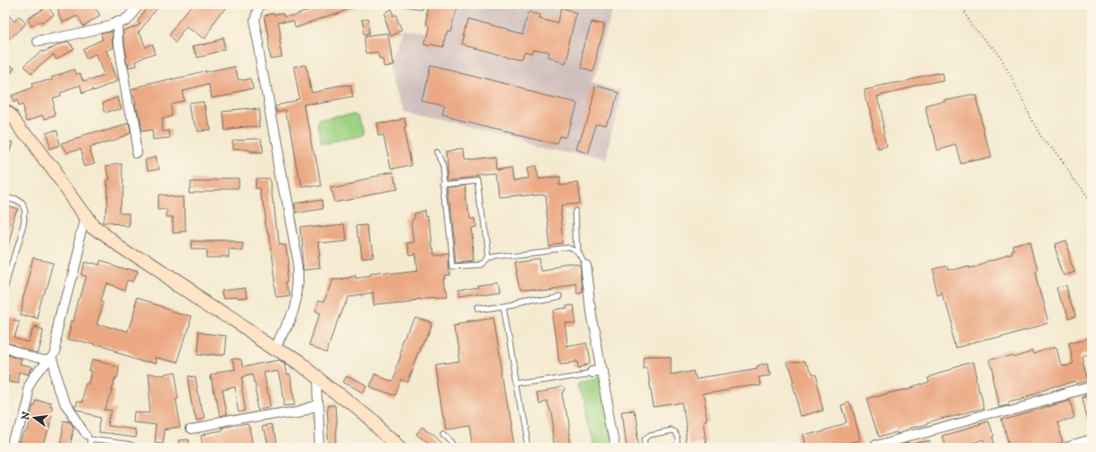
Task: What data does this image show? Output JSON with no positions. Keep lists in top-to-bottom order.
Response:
{
  "north": "left"
}
